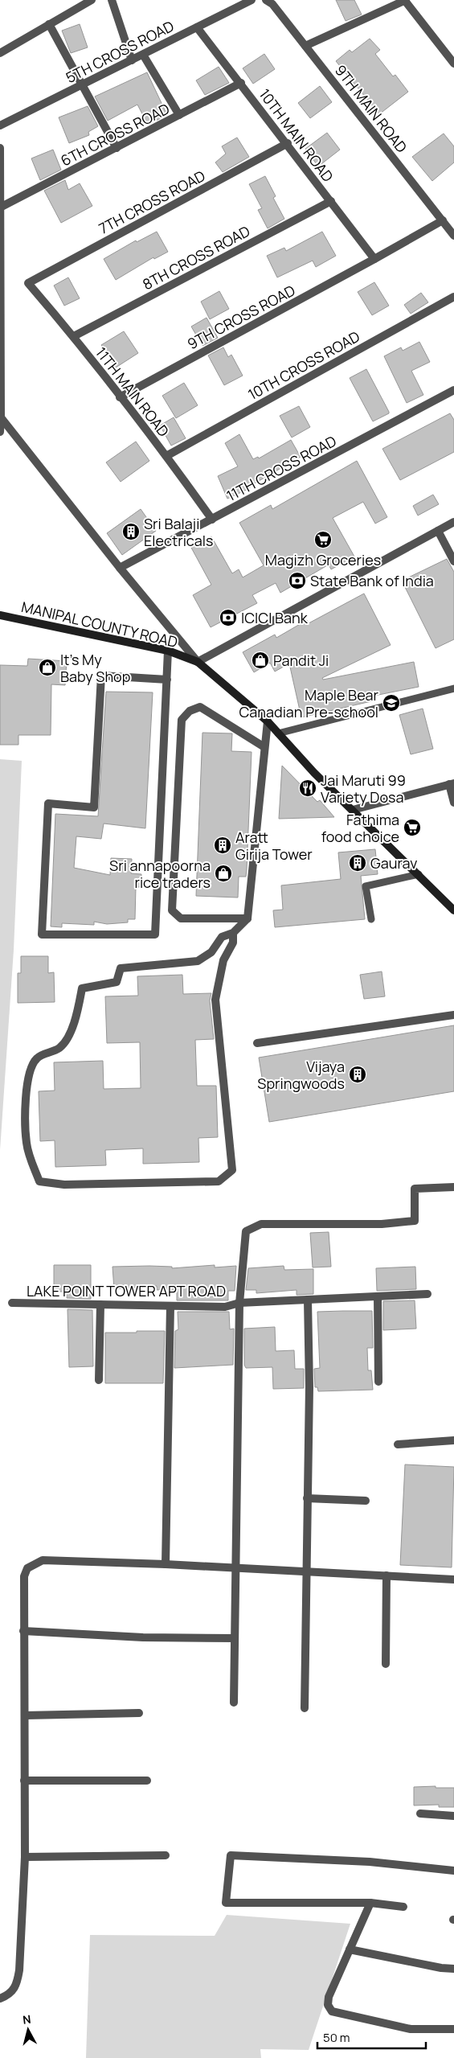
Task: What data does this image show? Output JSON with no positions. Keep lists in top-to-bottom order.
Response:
{
  "streets": {
    "main road": ["MANIPAL COUNTY ROAD"],
    "street": [
      "5TH CROSS ROAD",
      "9TH MAIN ROAD",
      "6TH CROSS ROAD",
      "10TH MAIN ROAD",
      "7TH CROSS ROAD",
      "8TH CROSS ROAD",
      "9TH CROSS ROAD",
      "10TH CROSS ROAD",
      "11TH MAIN ROAD",
      "11TH CROSS ROAD",
      "LAKE POINT TOWER APT ROAD"
    ]
  },
  "crossings": [
    ["5TH CROSS ROAD", "10TH MAIN ROAD"],
    ["9TH MAIN ROAD", "9TH CROSS ROAD"],
    ["6TH CROSS ROAD", "10TH MAIN ROAD"],
    ["10TH MAIN ROAD", "7TH CROSS ROAD"],
    ["10TH MAIN ROAD", "8TH CROSS ROAD"],
    ["10TH MAIN ROAD", "9TH CROSS ROAD"],
    ["7TH CROSS ROAD", "11TH MAIN ROAD"],
    ["8TH CROSS ROAD", "11TH MAIN ROAD"],
    ["9TH CROSS ROAD", "11TH MAIN ROAD"],
    ["10TH CROSS ROAD", "11TH MAIN ROAD"],
    ["11TH MAIN ROAD", "11TH CROSS ROAD"]
  ],
  "places": {
    "building": [
      "Sri Balaji Electricals",
      "Aratt Girija Tower",
      "Gaurav",
      "Vijaya Springwoods"
    ],
    "supermarket": ["Magizh Groceries", "Fathima food choice"],
    "bank": ["State Bank of India", "ICICI Bank"],
    "shop": ["Pandit Ji", "It's My Baby Shop", "Sri annapoorna rice traders"],
    "school or university": ["Maple Bear Canadian Pre-school"],
    "restaurant": ["Jai Maruti 99 Variety Dosa"]
  },
  "scale_bar": "50 m",
  "north": "top"
}
